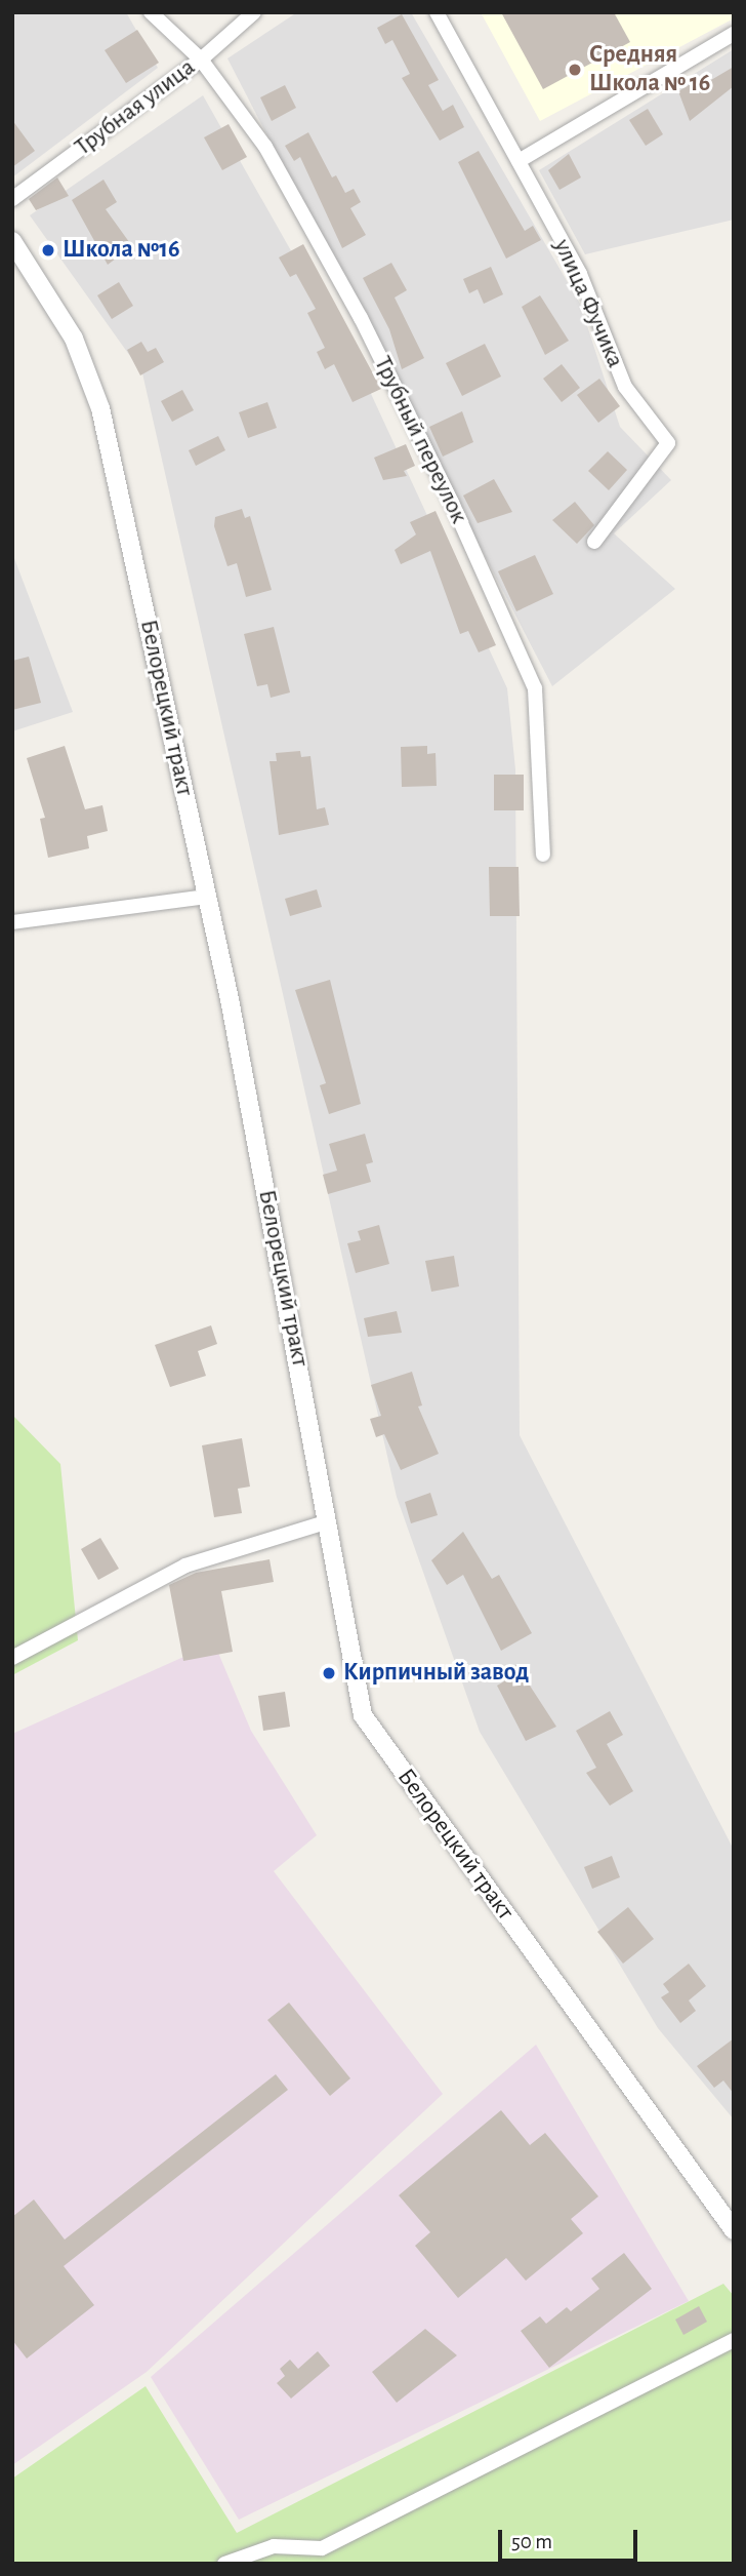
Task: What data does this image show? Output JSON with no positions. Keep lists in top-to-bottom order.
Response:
{
  "streets": {
    "street": [
      "Трубная улица",
      "улица Фучика",
      "Трубный переулок",
      "Белорецкий тракт"
    ]
  },
  "crossings": [
    ["Трубная улица", "Трубный переулок"]
  ],
  "places": ["Средняя Школа № 16", "Школа №16", "Кирпичный завод"],
  "scale_bar": "50 m"
}
